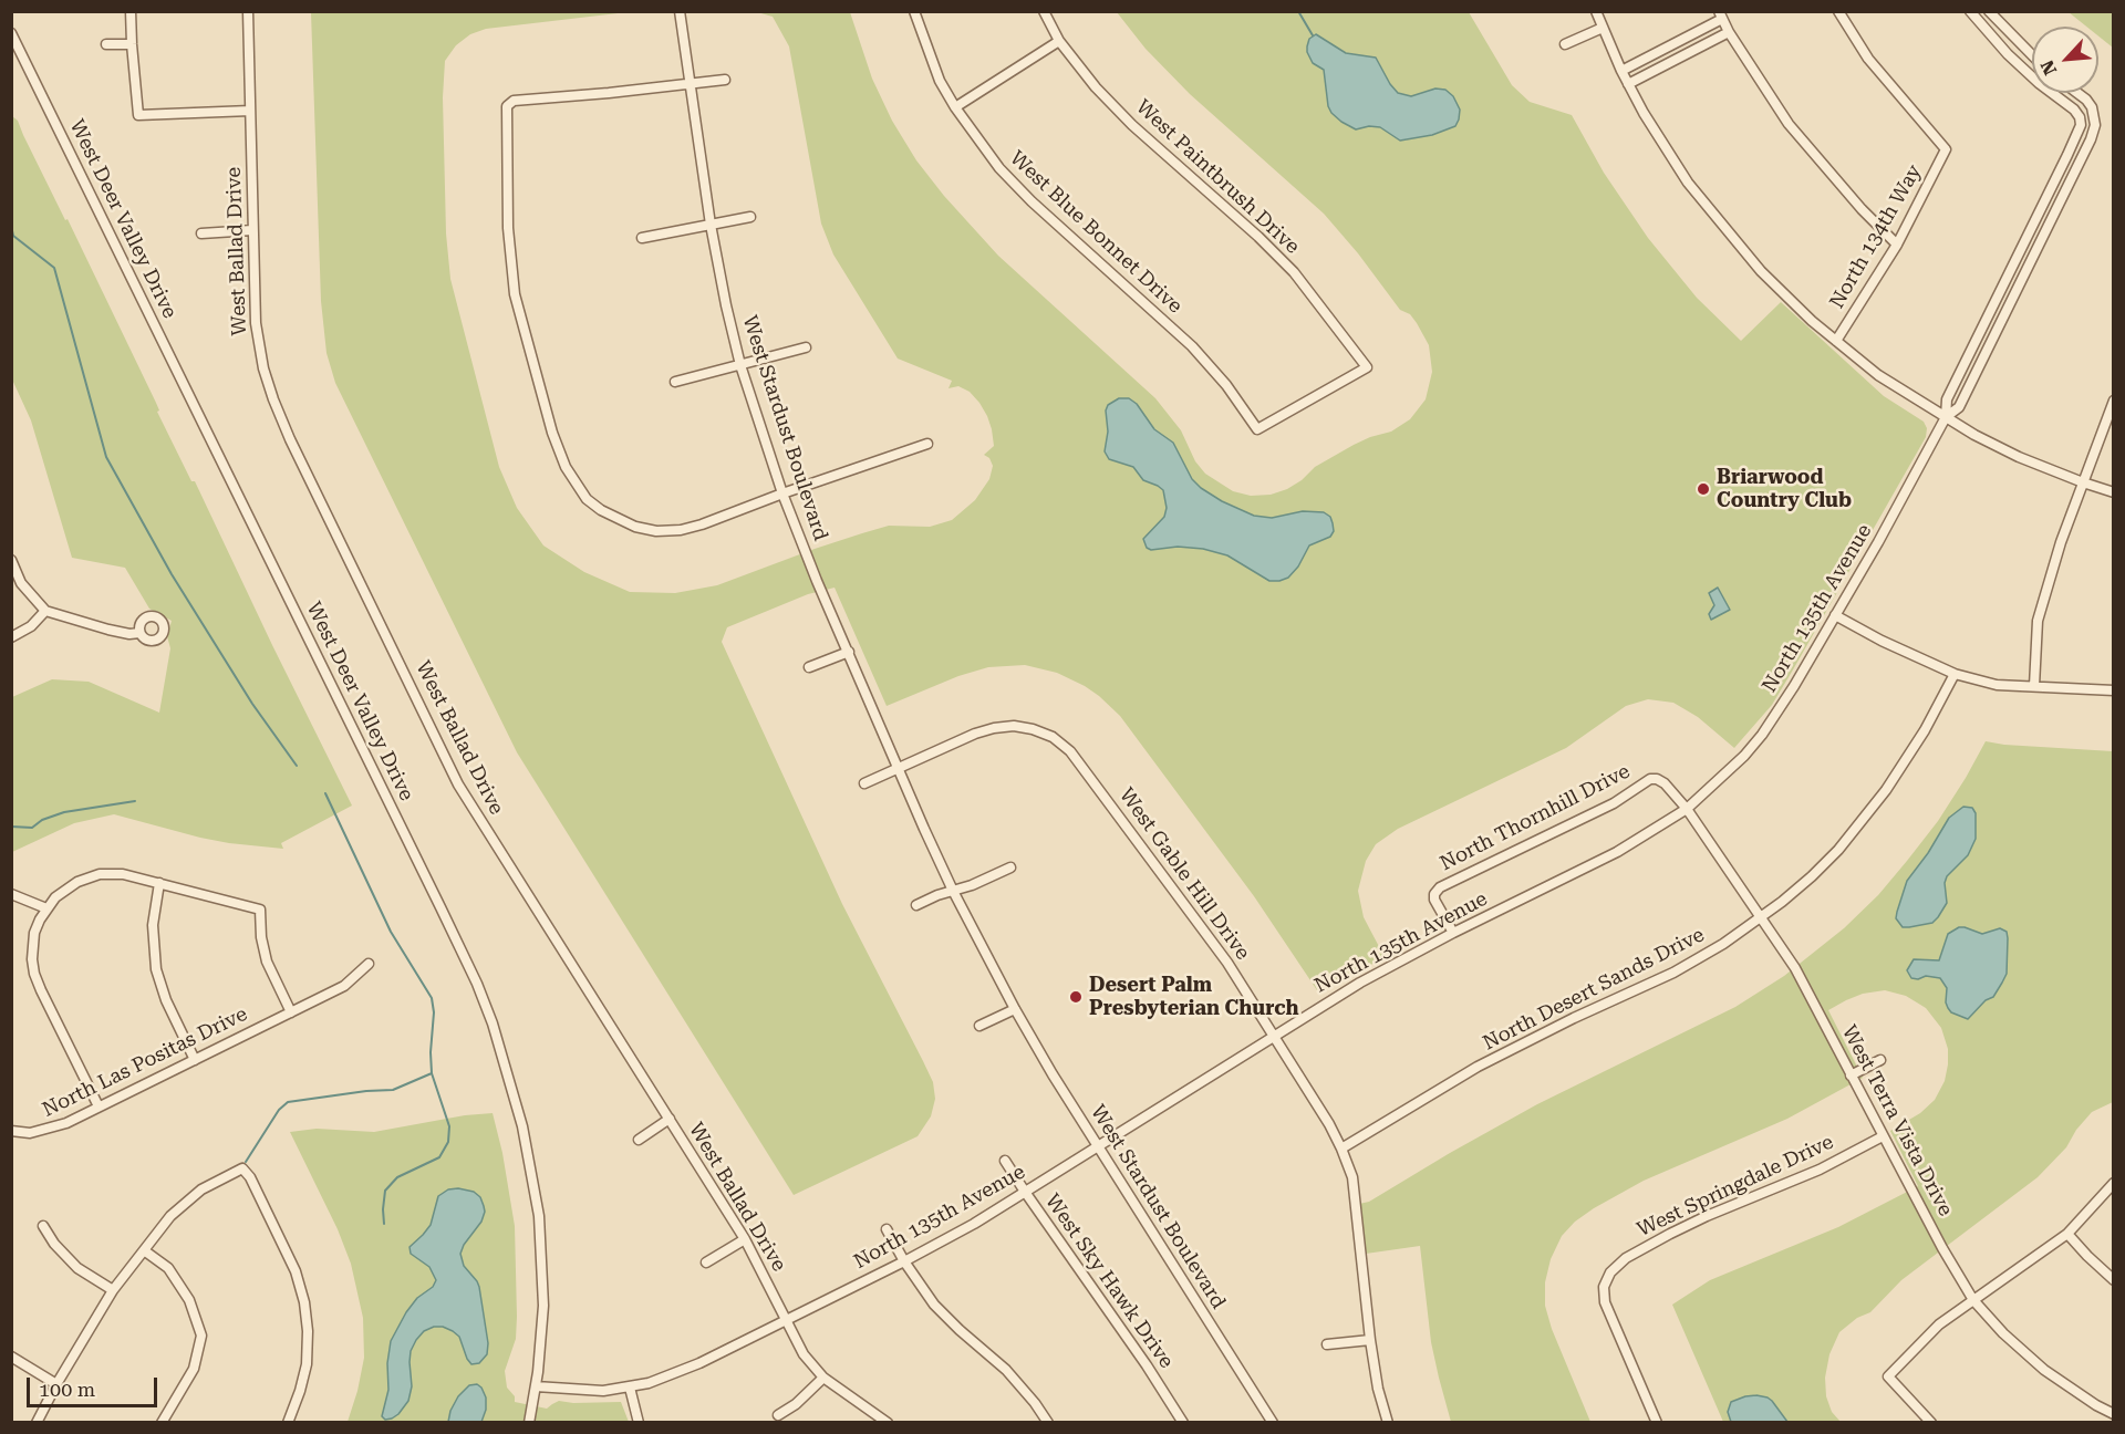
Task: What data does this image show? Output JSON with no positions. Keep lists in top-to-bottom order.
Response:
{
  "streets": {
    "street": [
      "West Paintbrush Drive",
      "West Deer Valley Drive",
      "West Blue Bonnet Drive",
      "North 134th Way",
      "West Ballad Drive",
      "West Stardust Boulevard",
      "North 135th Avenue",
      "North Thornhill Drive",
      "West Gable Hill Drive",
      "North Desert Sands Drive",
      "North Las Positas Drive",
      "West Terra Vista Drive",
      "West Springdale Drive",
      "West Sky Hawk Drive"
    ]
  },
  "crossings": [
    ["West Paintbrush Drive", "West Blue Bonnet Drive"],
    ["West Deer Valley Drive", "North 135th Avenue"],
    ["West Ballad Drive", "North 135th Avenue"],
    ["West Stardust Boulevard", "North 135th Avenue"],
    ["West Stardust Boulevard", "West Gable Hill Drive"],
    ["North 135th Avenue", "North Thornhill Drive"],
    ["North 135th Avenue", "West Gable Hill Drive"],
    ["North 135th Avenue", "West Terra Vista Drive"],
    ["North 135th Avenue", "West Sky Hawk Drive"],
    ["North Thornhill Drive", "West Terra Vista Drive"],
    ["West Gable Hill Drive", "North Desert Sands Drive"],
    ["North Desert Sands Drive", "West Terra Vista Drive"],
    ["West Terra Vista Drive", "West Springdale Drive"]
  ],
  "places": ["Briarwood Country Club", "Desert Palm Presbyterian Church"],
  "scale_bar": "100 m",
  "north": "bottom left"
}
